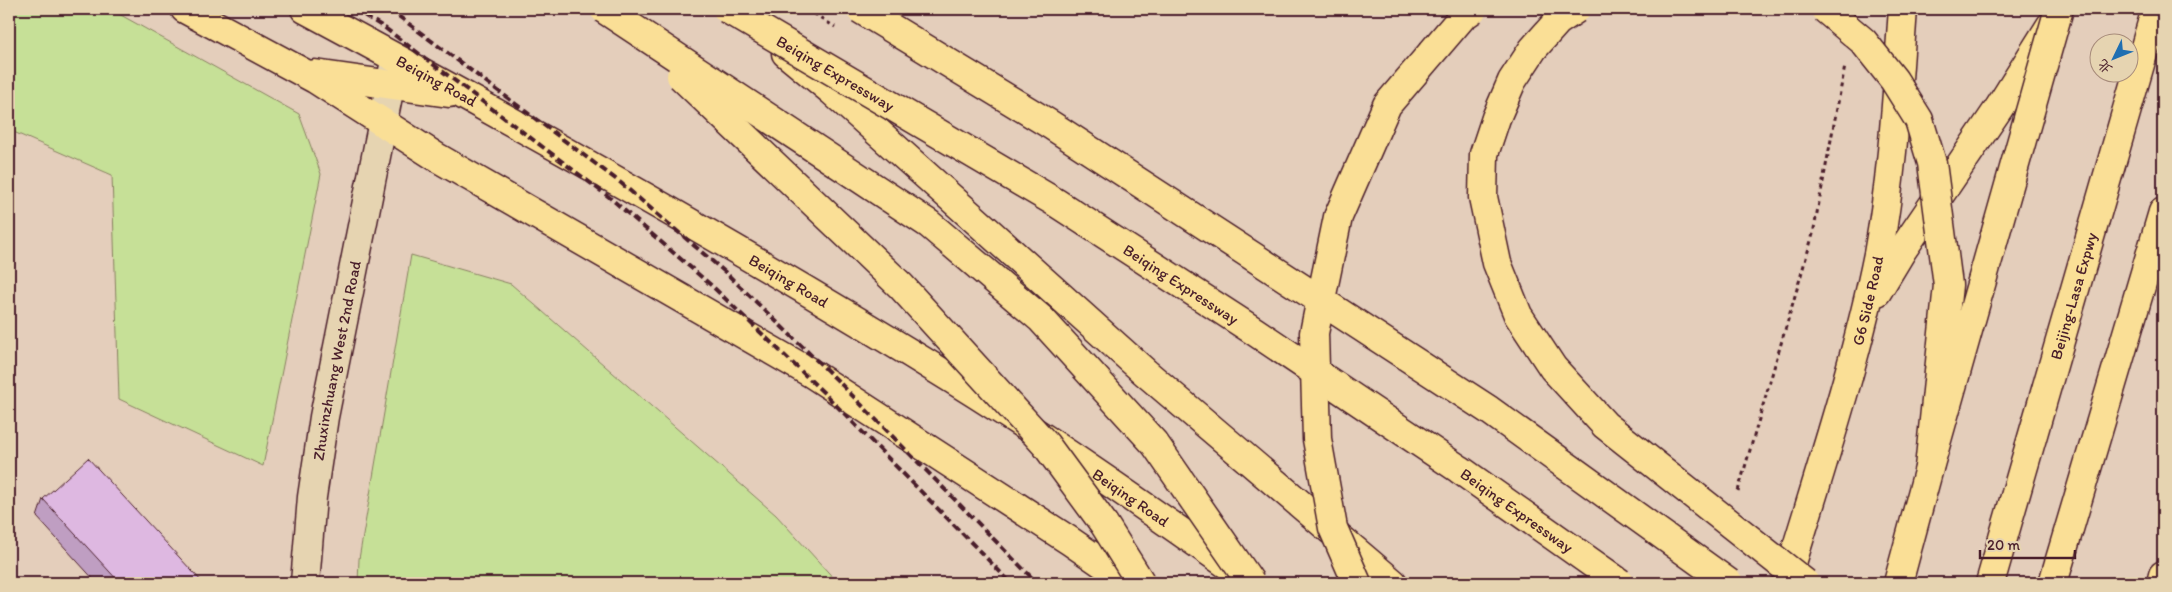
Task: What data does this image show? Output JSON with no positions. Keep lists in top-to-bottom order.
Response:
{
  "streets": {
    "main road": [
      "Beiqing Expressway",
      "Beiqing Road",
      "Beijing-Lasa Expwy",
      "G6 Side Road"
    ]
  },
  "scale_bar": "20 m",
  "north": "bottom left"
}
